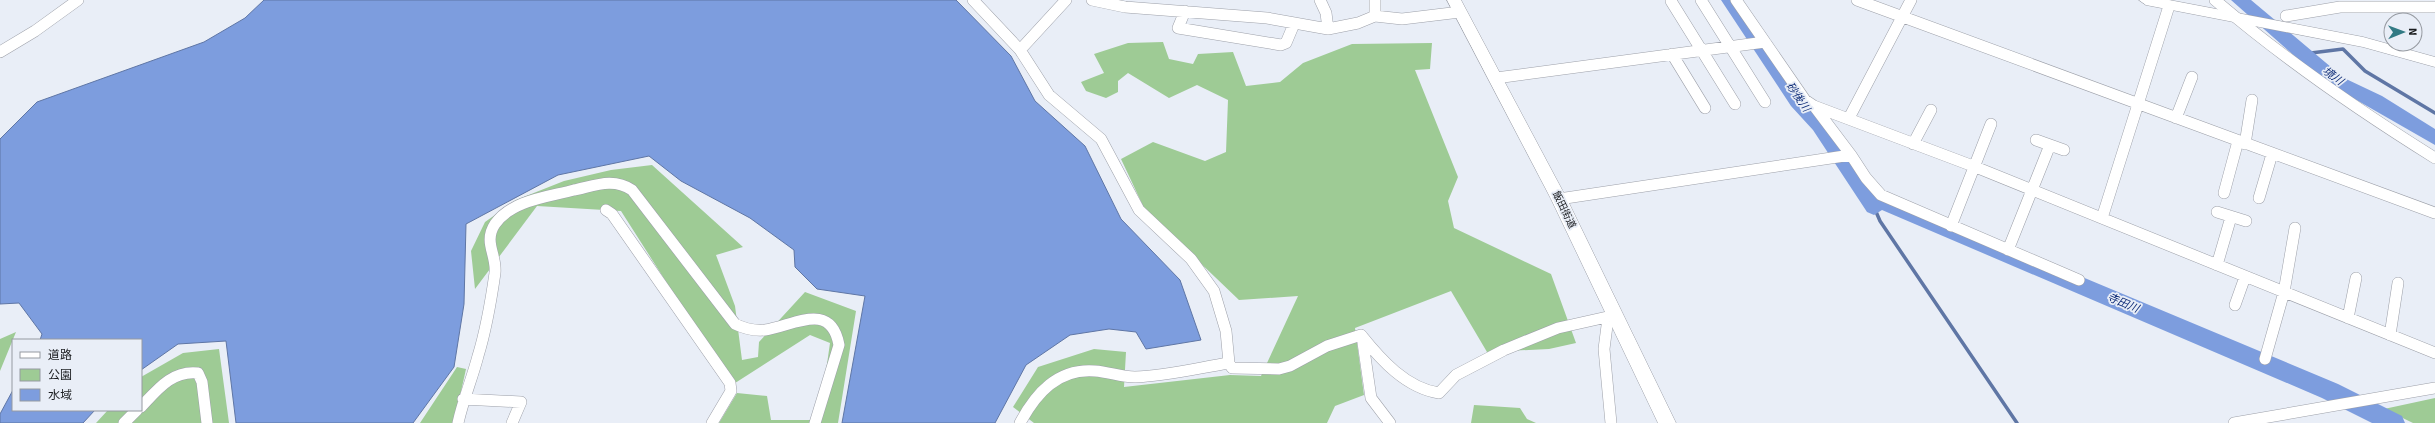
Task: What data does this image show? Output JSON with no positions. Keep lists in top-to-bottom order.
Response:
{
  "streets": {
    "main road": ["飯田街道"]
  },
  "water": ["境川", "砂後川", "寺田川"],
  "legend": ["道路", "公園", "水域"],
  "north": "right"
}
